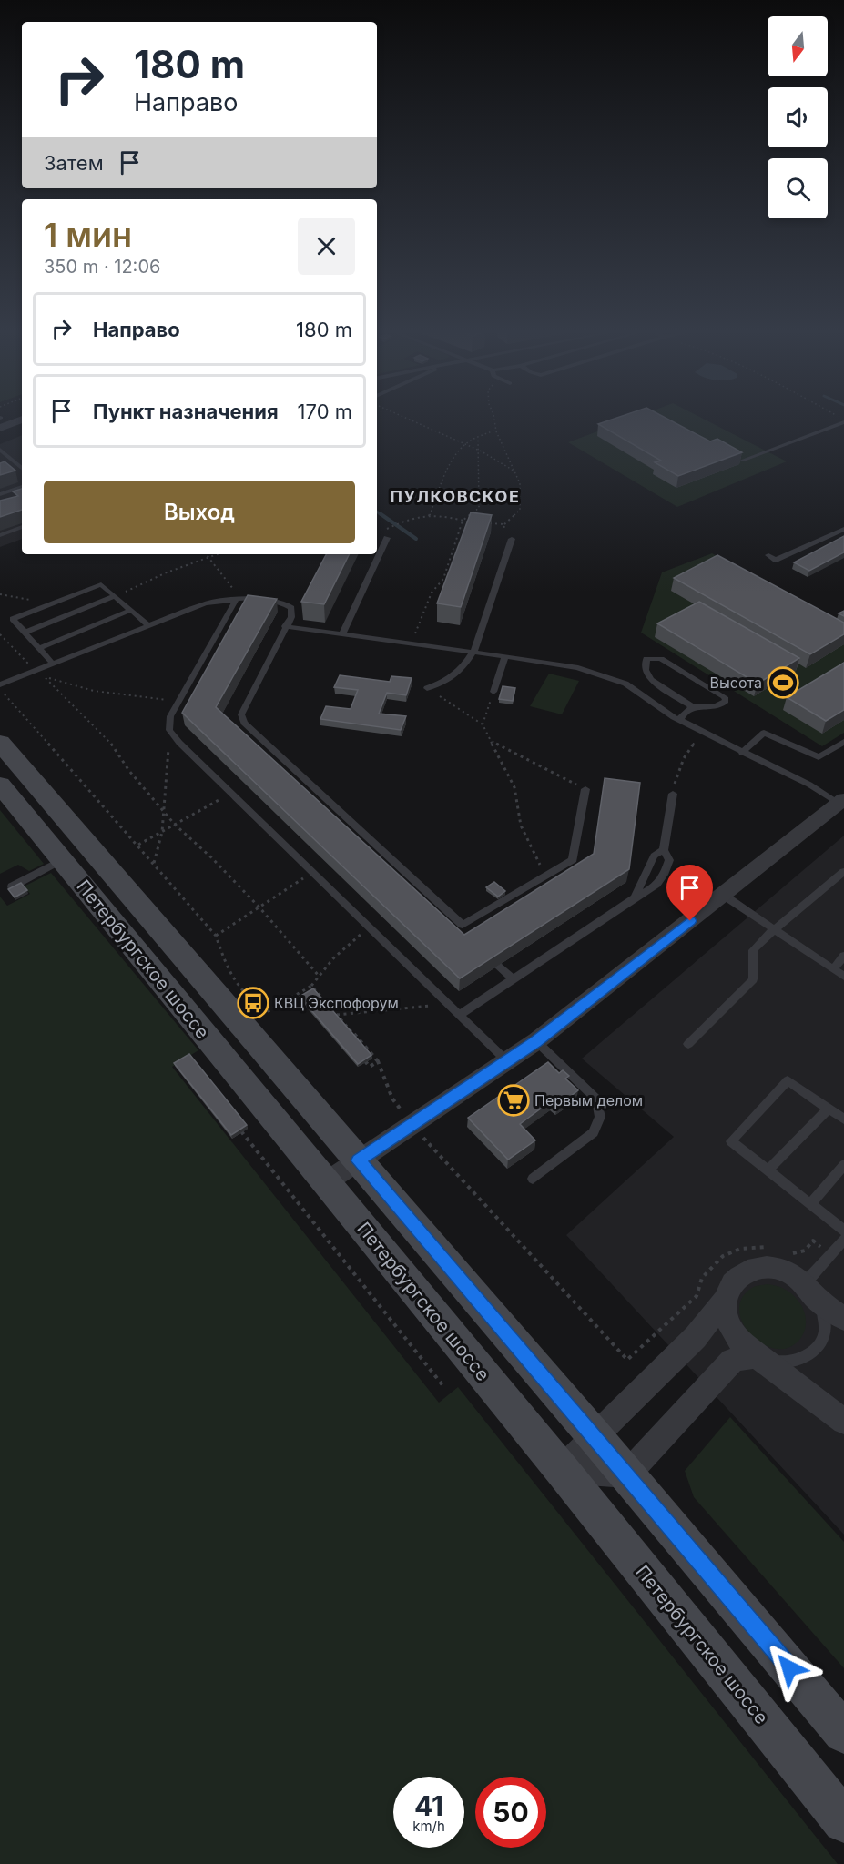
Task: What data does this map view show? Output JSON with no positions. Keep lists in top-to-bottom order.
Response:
{
  "streets": {
    "main road": ["Петербургское шоссе"]
  },
  "districts": ["ПУЛКОВСКОЕ"],
  "places": {
    "sports": ["Высота"],
    "bus stop": ["КВЦ Экспофорум"],
    "supermarket": ["Первым делом"]
  },
  "north": "bottom",
  "page": {
    "turn": ["180 m", "Направо"],
    "then": "Затем",
    "heading": ["1 мин", "350 m · 12:06"],
    "list": [
      {
        "name": "Направо",
        "value": "180 m"
      },
      {
        "name": "Пункт назначения",
        "value": "170 m"
      }
    ],
    "buttons": "Выход",
    "speed": "41 km/h",
    "limit": "50"
  }
}
